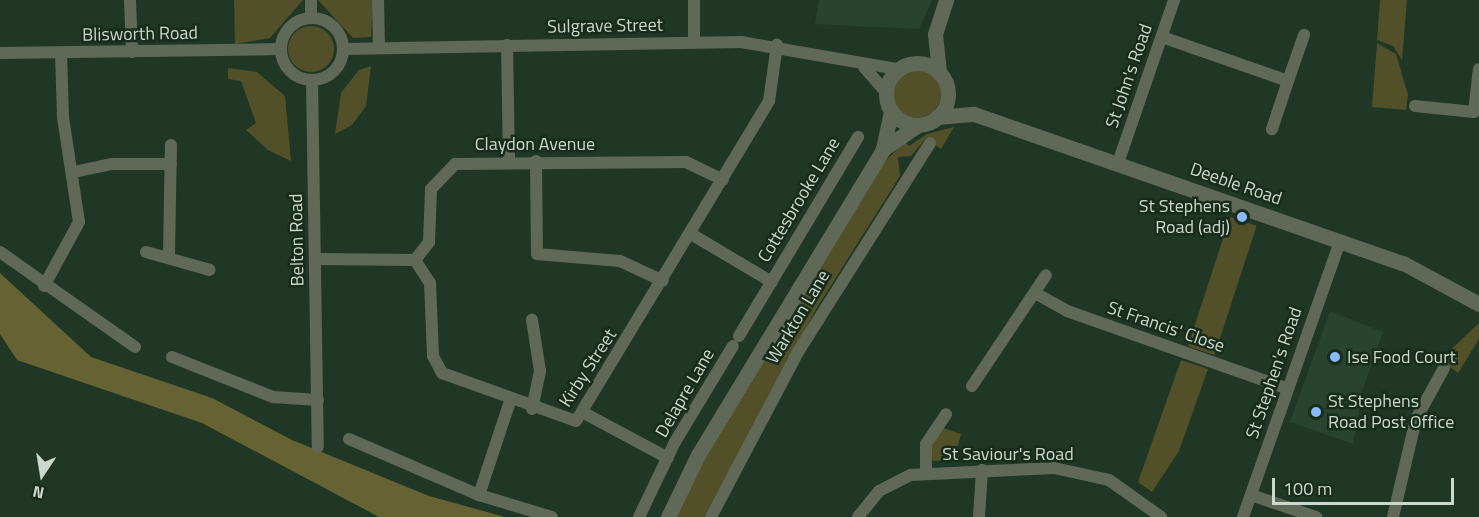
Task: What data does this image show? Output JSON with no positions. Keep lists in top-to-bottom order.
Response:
{
  "streets": {
    "street": [
      "Sulgrave Street",
      "Blisworth Road",
      "St John's Road",
      "Claydon Avenue",
      "Deeble Road",
      "Cottesbrooke Lane",
      "Belton Road",
      "Warkton Lane",
      "St Francis' Close",
      "Kirby Street",
      "St Stephen's Road",
      "Delapre Lane",
      "St Saviour's Road"
    ]
  },
  "crossings": [
    ["Sulgrave Street", "Blisworth Road"],
    ["Sulgrave Street", "Deeble Road"],
    ["Sulgrave Street", "Belton Road"],
    ["Sulgrave Street", "Warkton Lane"],
    ["Sulgrave Street", "Kirby Street"],
    ["Blisworth Road", "Belton Road"],
    ["St John's Road", "Deeble Road"],
    ["Claydon Avenue", "Kirby Street"],
    ["Deeble Road", "Warkton Lane"],
    ["Deeble Road", "St Stephen's Road"],
    ["Cottesbrooke Lane", "Kirby Street"],
    ["Cottesbrooke Lane", "Delapre Lane"],
    ["St Francis' Close", "St Stephen's Road"],
    ["Kirby Street", "Delapre Lane"]
  ],
  "places": ["St Stephens Road (adj)", "Ise Food Court", "St Stephens Road Post Office"],
  "scale_bar": "100 m",
  "north": "bottom"
}
